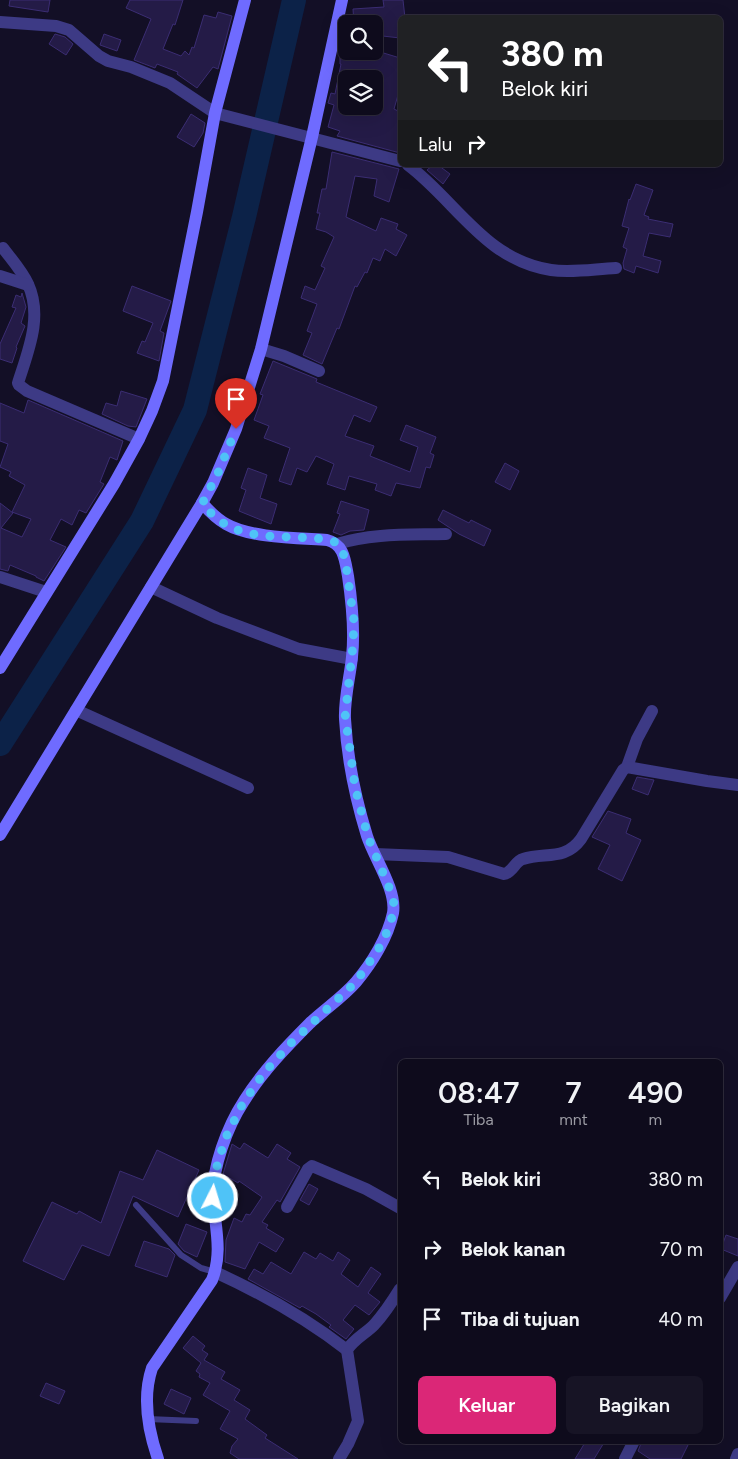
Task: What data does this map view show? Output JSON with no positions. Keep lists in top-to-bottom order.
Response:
{
  "page": {
    "turn": ["380 m", "Belok kiri"],
    "then": "Lalu",
    "eta": [
      "08:47",
      "Tiba",
      "7",
      "mnt",
      "490",
      "m"
    ],
    "list": [
      {
        "name": "Belok kiri",
        "value": "380 m"
      },
      {
        "name": "Belok kanan",
        "value": "70 m"
      },
      {
        "name": "Tiba di tujuan",
        "value": "40 m"
      }
    ],
    "buttons": ["Keluar", "Bagikan"]
  }
}
